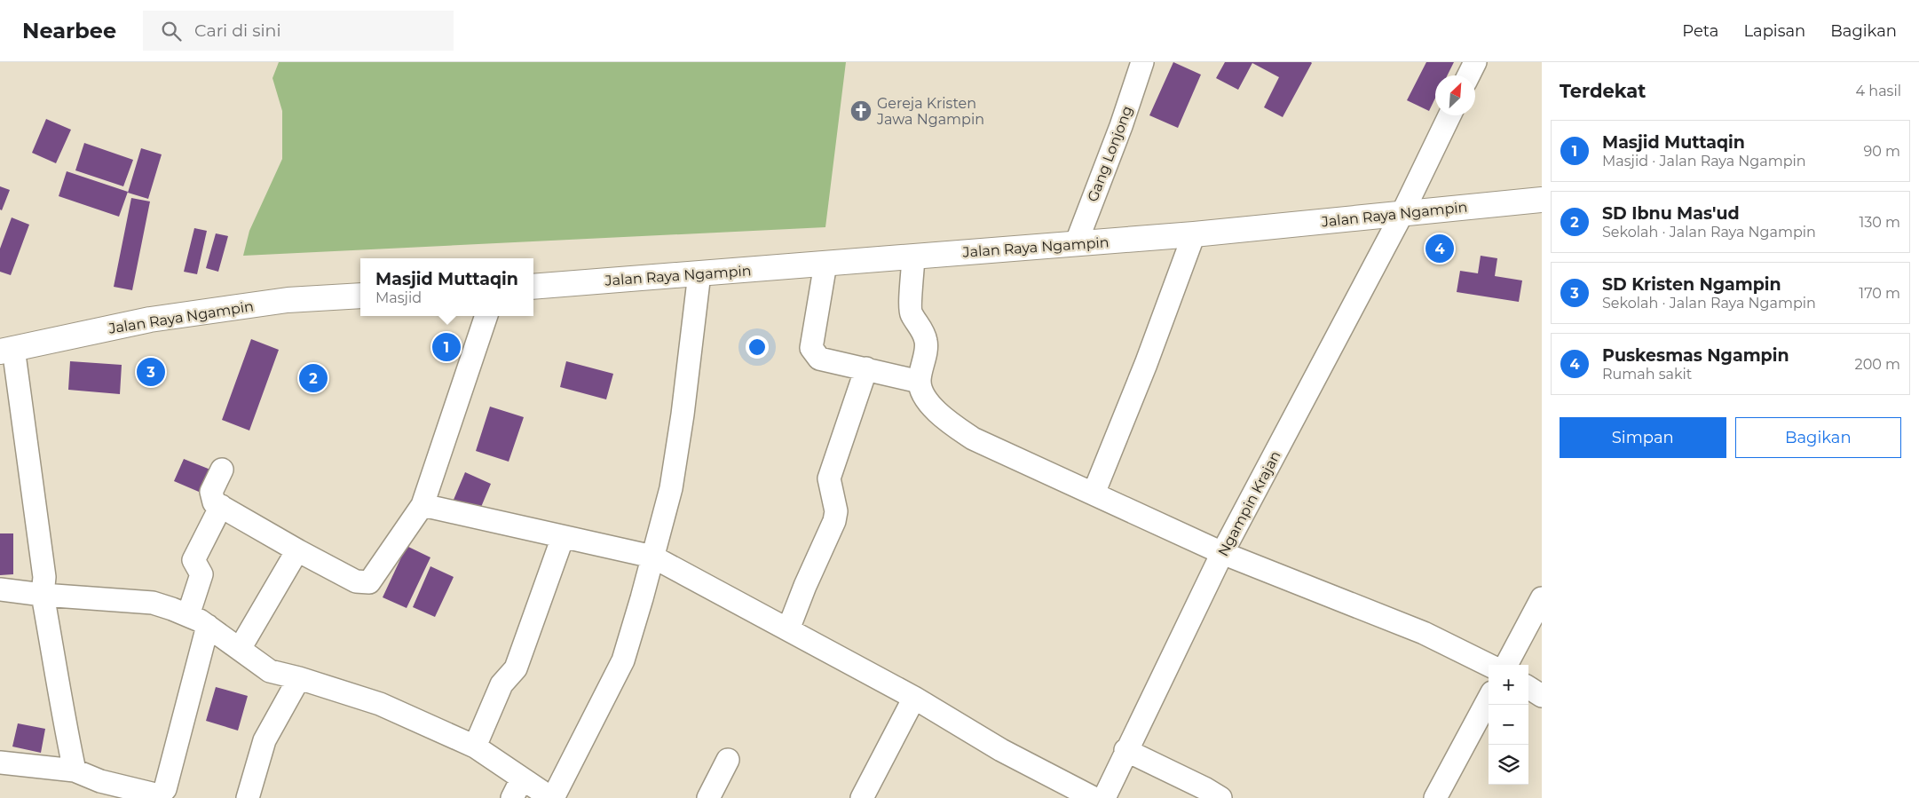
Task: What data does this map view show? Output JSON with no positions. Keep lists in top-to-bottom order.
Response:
{
  "streets": {
    "main road": ["Jalan Raya Ngampin"],
    "street": ["Gang Lonjong", "Ngampin Krajan"]
  },
  "crossings": [
    ["Gang Lonjong", "Jalan Raya Ngampin"],
    ["Jalan Raya Ngampin", "Ngampin Krajan"]
  ],
  "places": {
    "church": ["Gereja Kristen Jawa Ngampin"]
  },
  "north": "top right",
  "page": {
    "header": "Nearbee",
    "search": "Cari di sini",
    "nav": ["Peta", "Lapisan", "Bagikan"],
    "heading": ["Terdekat", "4 hasil"],
    "list": [
      {
        "mark": "1",
        "name": "Masjid Muttaqin",
        "note": "Masjid · Jalan Raya Ngampin",
        "value": "90 m"
      },
      {
        "mark": "2",
        "name": "SD Ibnu Mas'ud",
        "note": "Sekolah · Jalan Raya Ngampin",
        "value": "130 m"
      },
      {
        "mark": "3",
        "name": "SD Kristen Ngampin",
        "note": "Sekolah · Jalan Raya Ngampin",
        "value": "170 m"
      },
      {
        "mark": "4",
        "name": "Puskesmas Ngampin",
        "note": "Rumah sakit",
        "value": "200 m"
      }
    ],
    "pins": [
      "4",
      "1",
      "3",
      "2"
    ],
    "popup": ["Masjid Muttaqin", "Masjid"],
    "buttons": ["Simpan", "Bagikan"],
    "map_buttons": ["+", "−"]
  }
}
